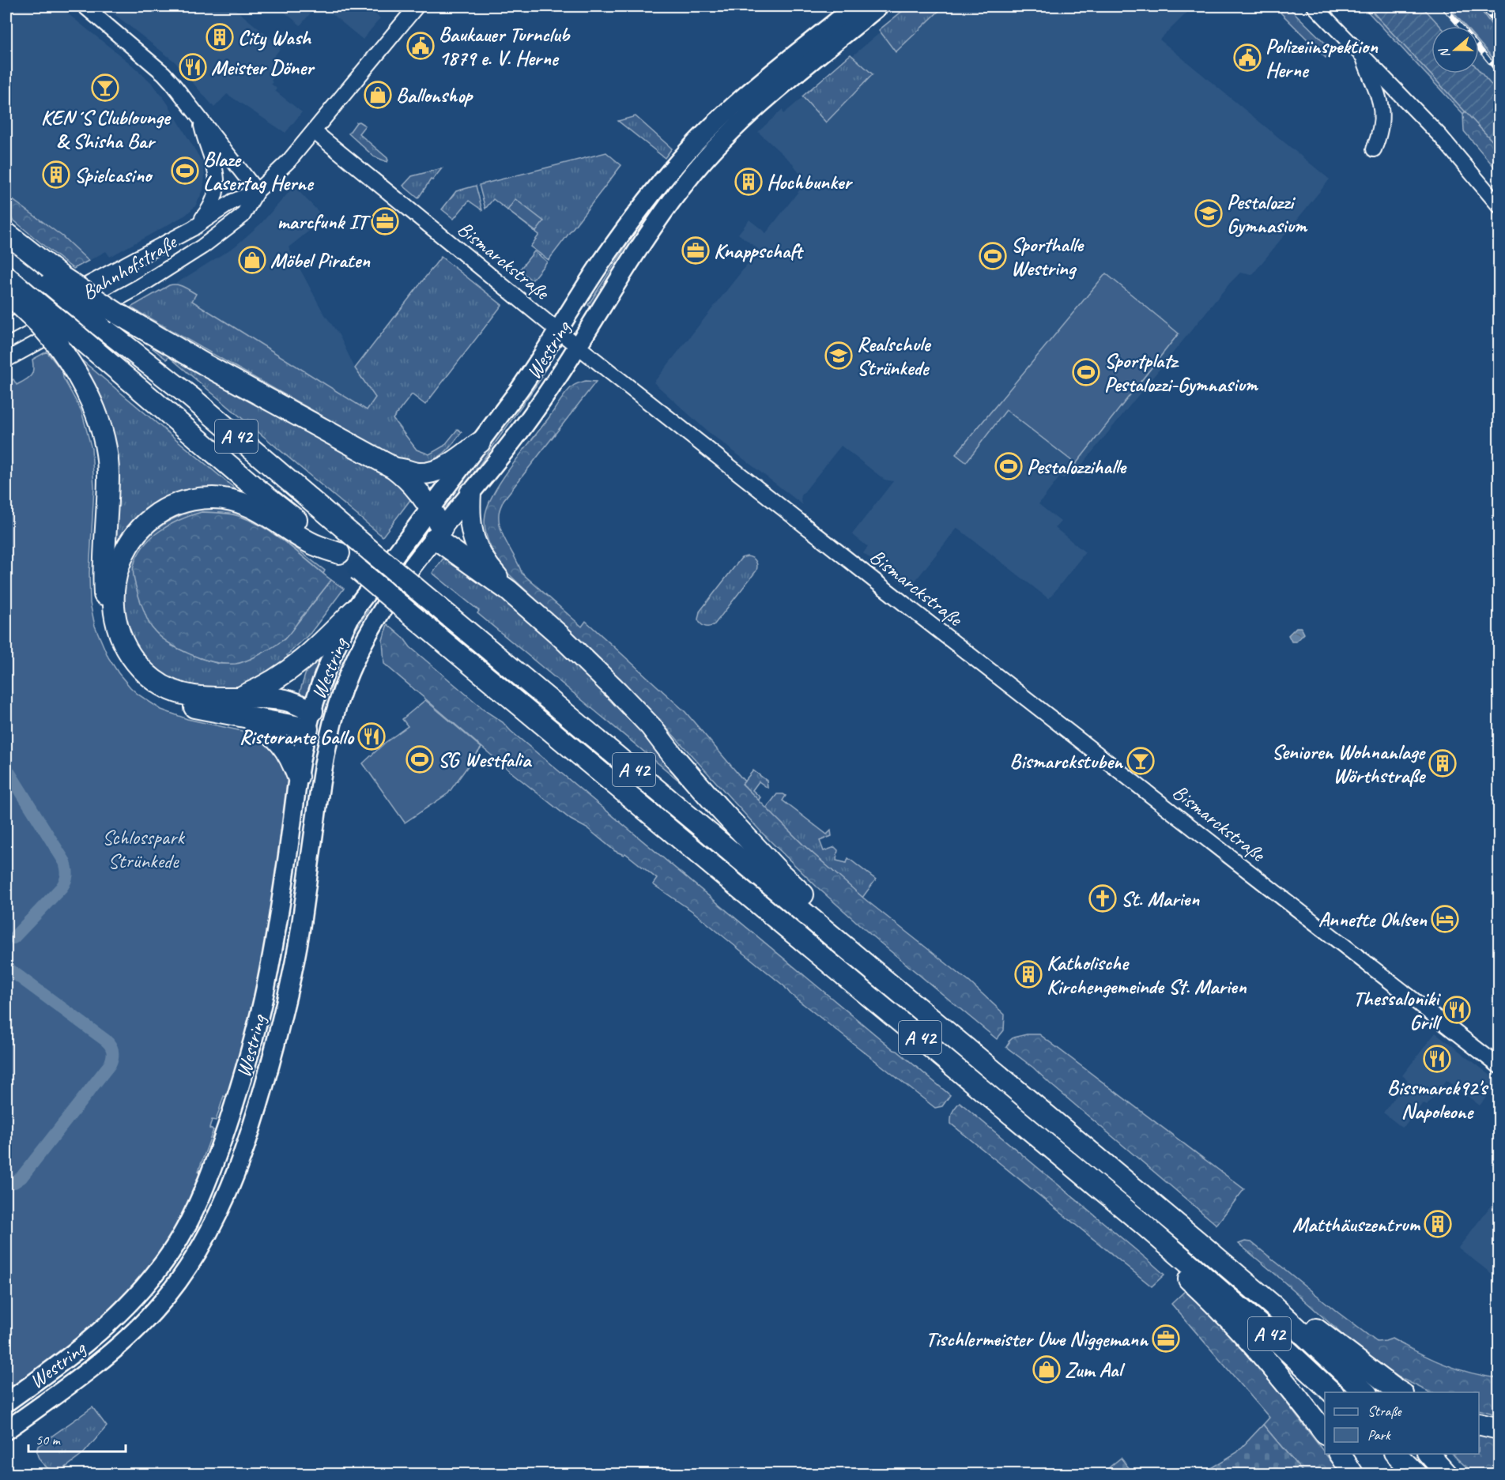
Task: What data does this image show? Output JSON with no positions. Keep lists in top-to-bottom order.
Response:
{
  "streets": {
    "highway": ["A 42"],
    "main road": ["Westring"],
    "street": ["Bismarckstraße", "Bahnhofstraße"]
  },
  "crossings": [
    ["Bismarckstraße", "Bahnhofstraße"],
    ["Bismarckstraße", "Westring"]
  ],
  "parks": ["Schlosspark Strünkede"],
  "places": {
    "building": [
      "City Wash",
      "Spielcasino",
      "Hochbunker",
      "Senioren Wohnanlage Wörthstraße",
      "Katholische Kirchengemeinde St. Marien",
      "Matthäuszentrum"
    ],
    "public building": ["Baukauer Turnclub 1879 e. V. Herne", "Polizeiinspektion Herne"],
    "restaurant": [
      "Meister Döner",
      "Ristorante Gallo",
      "Thessaloniki Grill",
      "Bissmarck92's Napoleone"
    ],
    "bar": ["KEN´S Clublounge & Shisha Bar", "Bismarckstuben"],
    "shop": ["Ballonshop", "Möbel Piraten", "Zum Aal"],
    "sports": [
      "Blaze Lasertag Herne",
      "Sporthalle Westring",
      "Sportplatz Pestalozzi-Gymnasium",
      "Pestalozzihalle",
      "SG Westfalia"
    ],
    "school or university": ["Pestalozzi Gymnasium", "Realschule Strünkede"],
    "office": ["marcfunk IT", "Knappschaft", "Tischlermeister Uwe Niggemann"],
    "church": ["St. Marien"],
    "hotel": ["Annette Ohlsen"]
  },
  "legend": ["Straße", "Park"],
  "scale_bar": "50 m",
  "north": "left"
}
